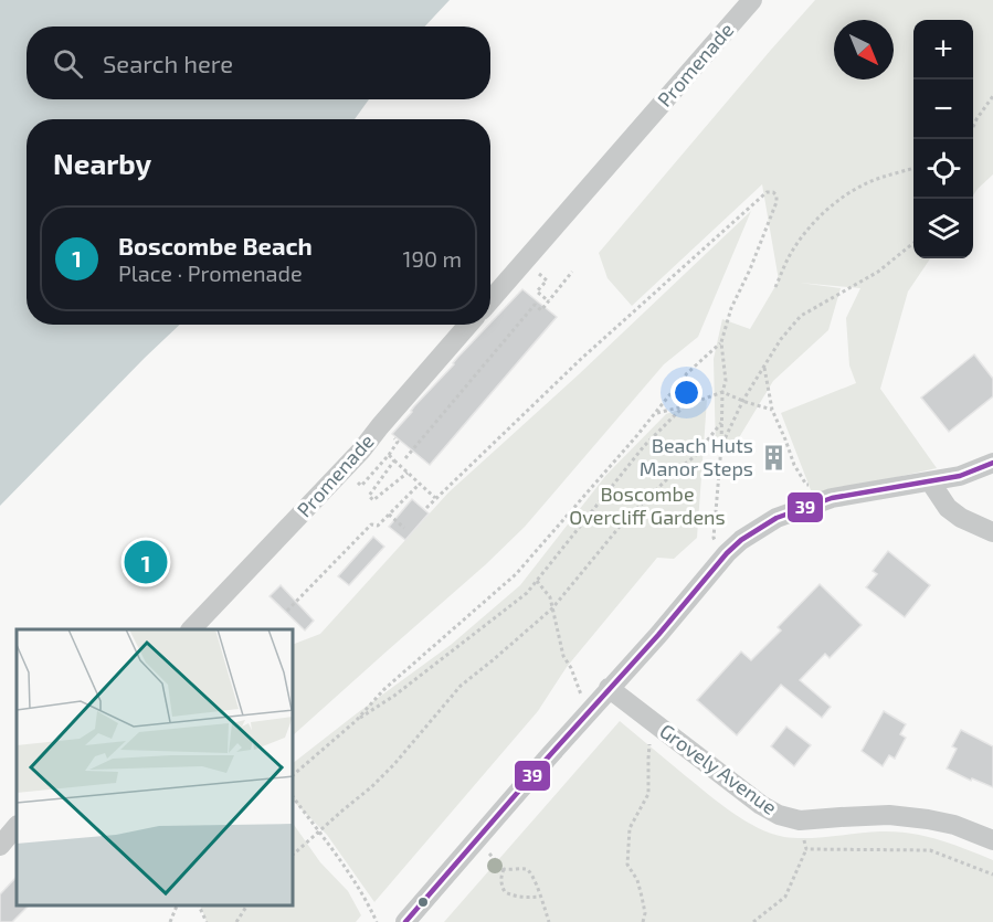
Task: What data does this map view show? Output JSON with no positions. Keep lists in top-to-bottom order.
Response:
{
  "streets": {
    "street": ["Promenade", "Grovely Avenue"]
  },
  "parks": ["Boscombe Overcliff Gardens"],
  "places": {
    "building": ["Beach Huts Manor Steps"]
  },
  "lines": ["transit line 39"],
  "north": "bottom right",
  "page": {
    "map_buttons": ["+", "−"],
    "search": "Search here",
    "heading": "Nearby",
    "list": [
      {
        "mark": "1",
        "name": "Boscombe Beach",
        "note": "Place · Promenade",
        "value": "190 m"
      }
    ],
    "pins": "1"
  }
}
